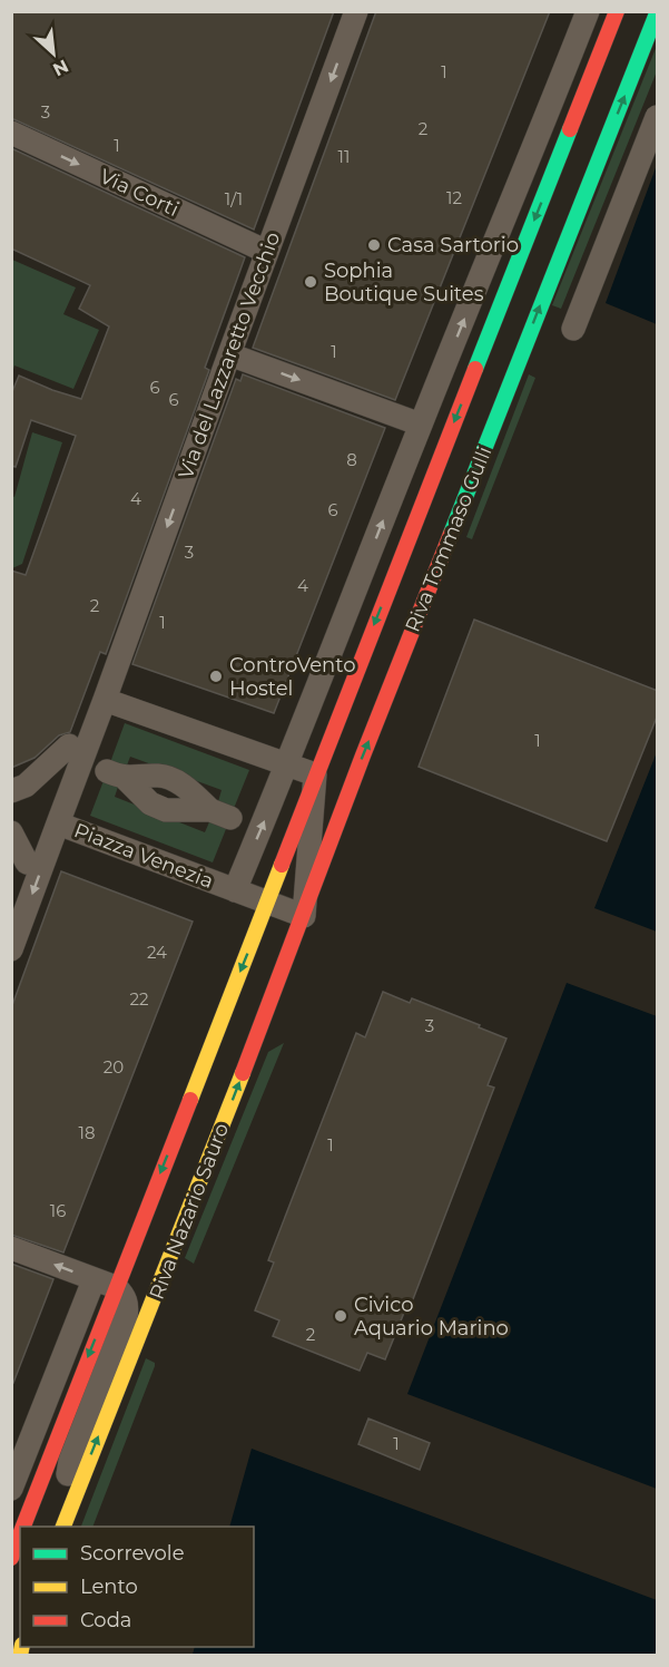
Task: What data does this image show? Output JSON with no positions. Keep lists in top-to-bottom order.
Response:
{
  "streets": {
    "main road": ["Riva Tommaso Gulli", "Riva Nazario Sauro"],
    "street": ["Via Corti", "Via del Lazzaretto Vecchio", "Piazza Venezia"]
  },
  "crossings": [
    ["Via Corti", "Via del Lazzaretto Vecchio"],
    ["Via del Lazzaretto Vecchio", "Piazza Venezia"],
    ["Riva Tommaso Gulli", "Piazza Venezia"],
    ["Riva Tommaso Gulli", "Riva Nazario Sauro"],
    ["Piazza Venezia", "Riva Nazario Sauro"]
  ],
  "one_way": ["Via Corti"],
  "places": [
    "Casa Sartorio",
    "Sophia Boutique Suites",
    "ControVento Hostel",
    "Civico Aquario Marino"
  ],
  "house_numbers": [
    "1",
    "3",
    "2",
    "1",
    "11",
    "12",
    "1/1",
    "1",
    "6",
    "6",
    "8",
    "4",
    "6",
    "3",
    "4",
    "2",
    "1",
    "1",
    "24",
    "22",
    "3",
    "20",
    "18",
    "1",
    "16",
    "2",
    "1"
  ],
  "legend": ["Scorrevole", "Lento", "Coda"],
  "north": "bottom right"
}
